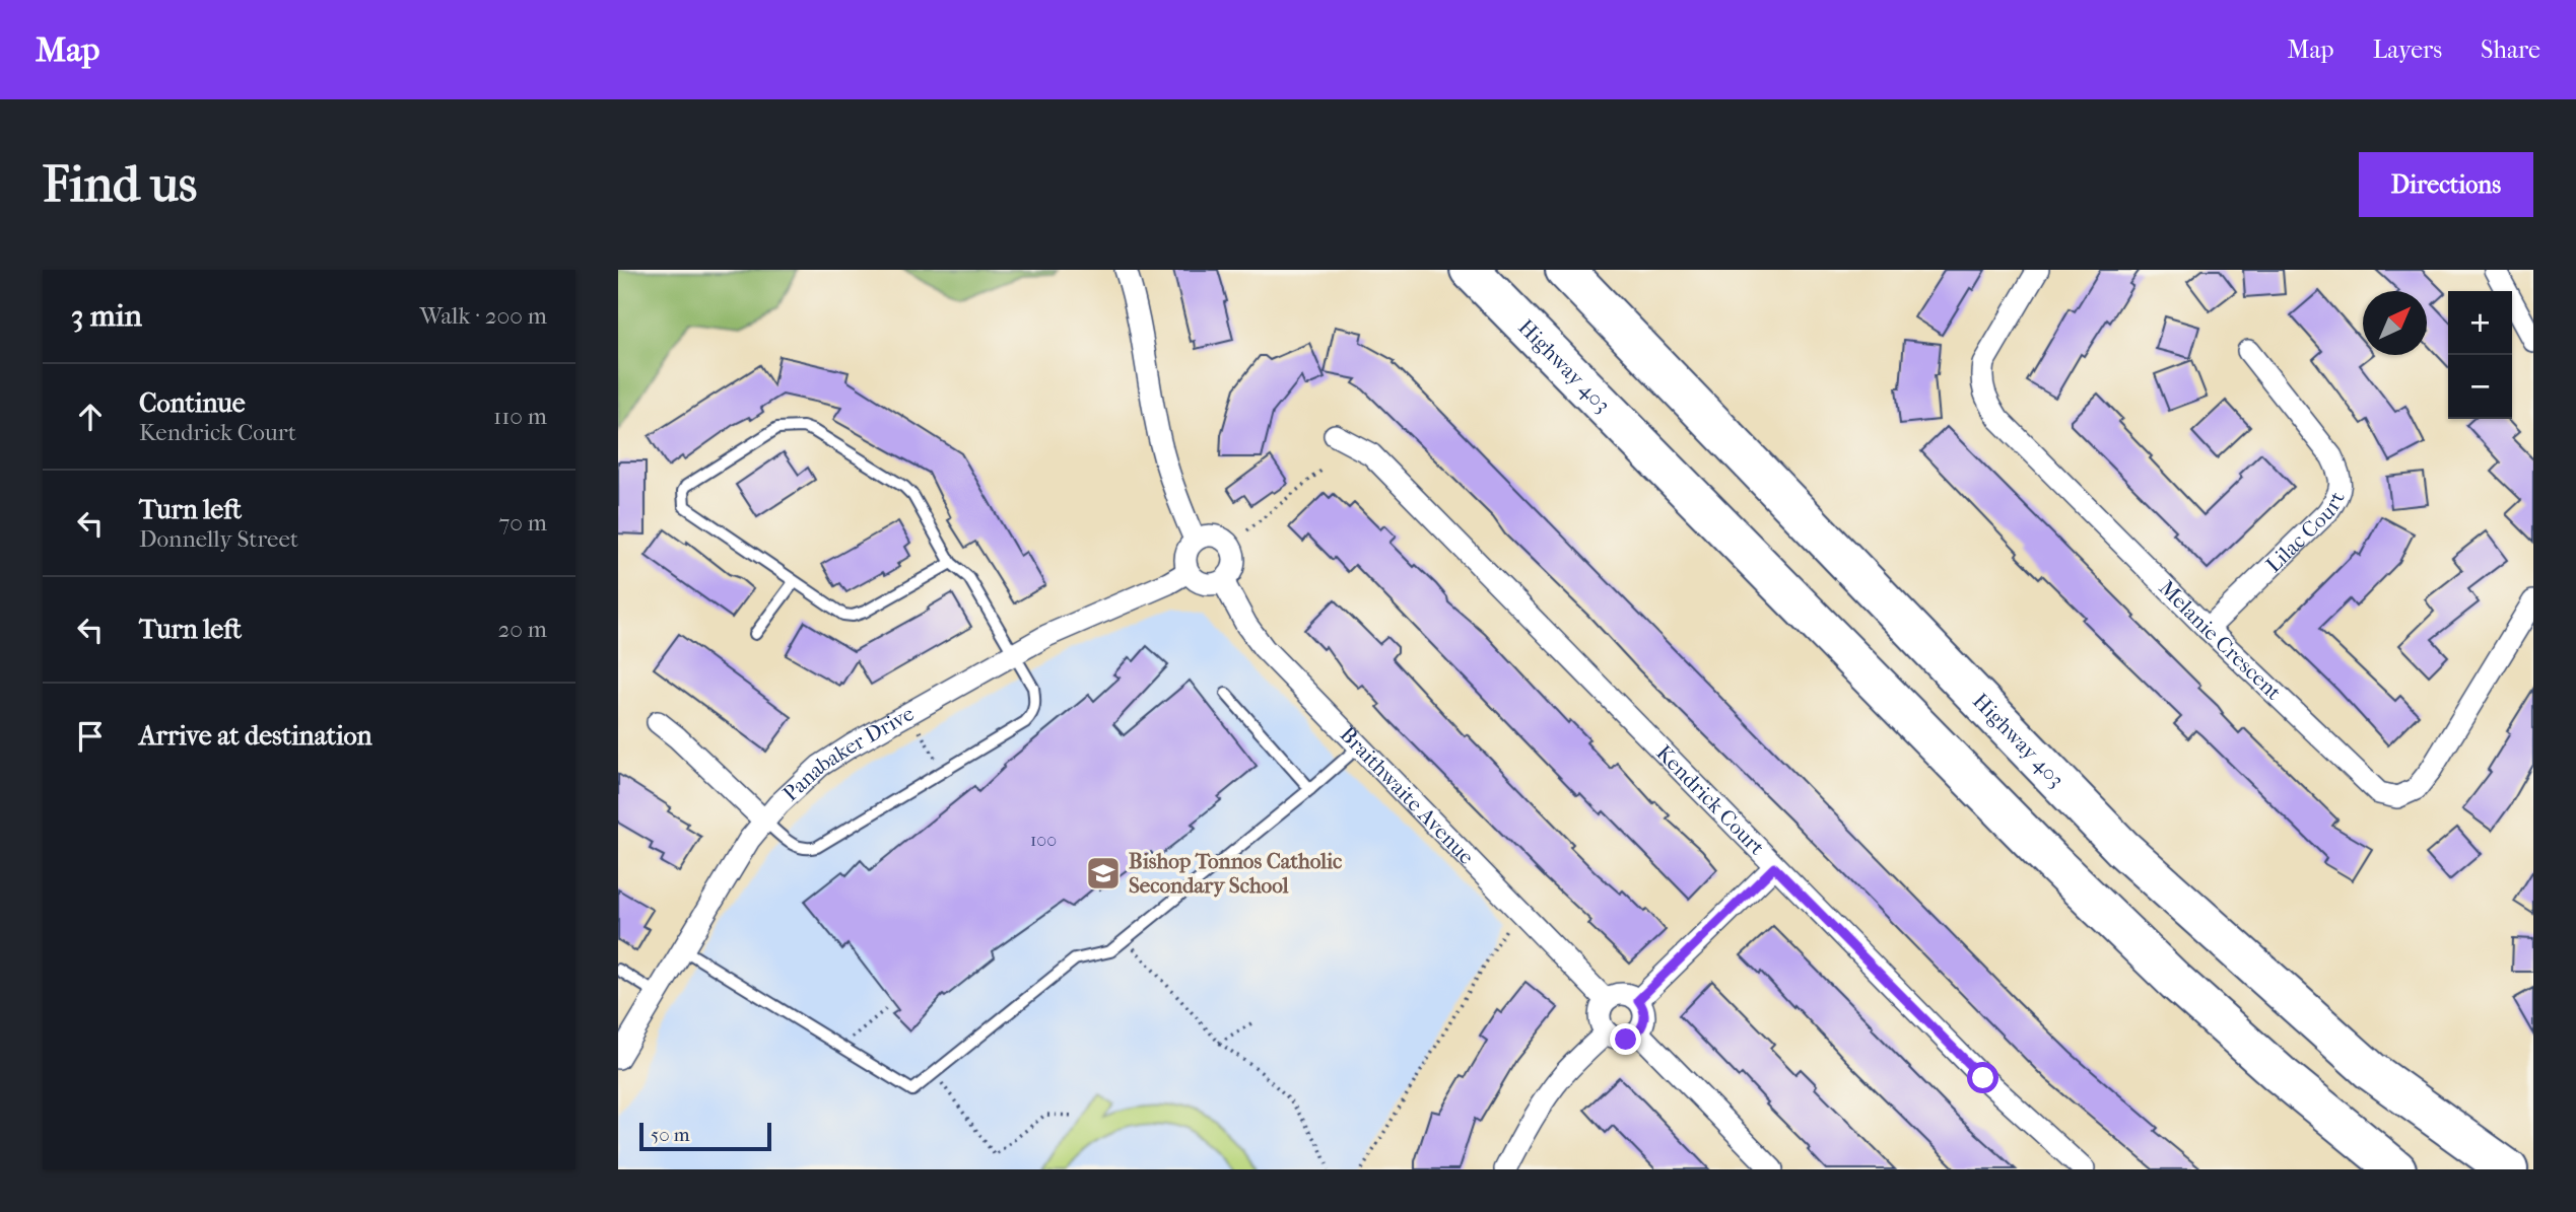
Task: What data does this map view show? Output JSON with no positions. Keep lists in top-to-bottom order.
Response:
{
  "streets": {
    "highway": ["Highway 403"],
    "street": [
      "Lilac Court",
      "Melanie Crescent",
      "Panabaker Drive",
      "Braithwaite Avenue",
      "Kendrick Court"
    ]
  },
  "crossings": [
    ["Lilac Court", "Melanie Crescent"],
    ["Panabaker Drive", "Braithwaite Avenue"]
  ],
  "places": {
    "school or university": ["Bishop Tonnos Catholic Secondary School"]
  },
  "house_numbers": ["100"],
  "scale_bar": "50 m",
  "north": "top right",
  "page": {
    "header": "Map",
    "nav": ["Map", "Layers", "Share"],
    "buttons": "Directions",
    "title": "Find us",
    "heading": ["3 min", "Walk · 200 m"],
    "map_buttons": ["+", "−"],
    "list": [
      ["Continue", "Kendrick Court", "110 m"],
      ["Turn left", "Donnelly Street", "70 m"],
      ["Turn left", "20 m"],
      "Arrive at destination"
    ],
    "scale": "50 m"
  }
}
